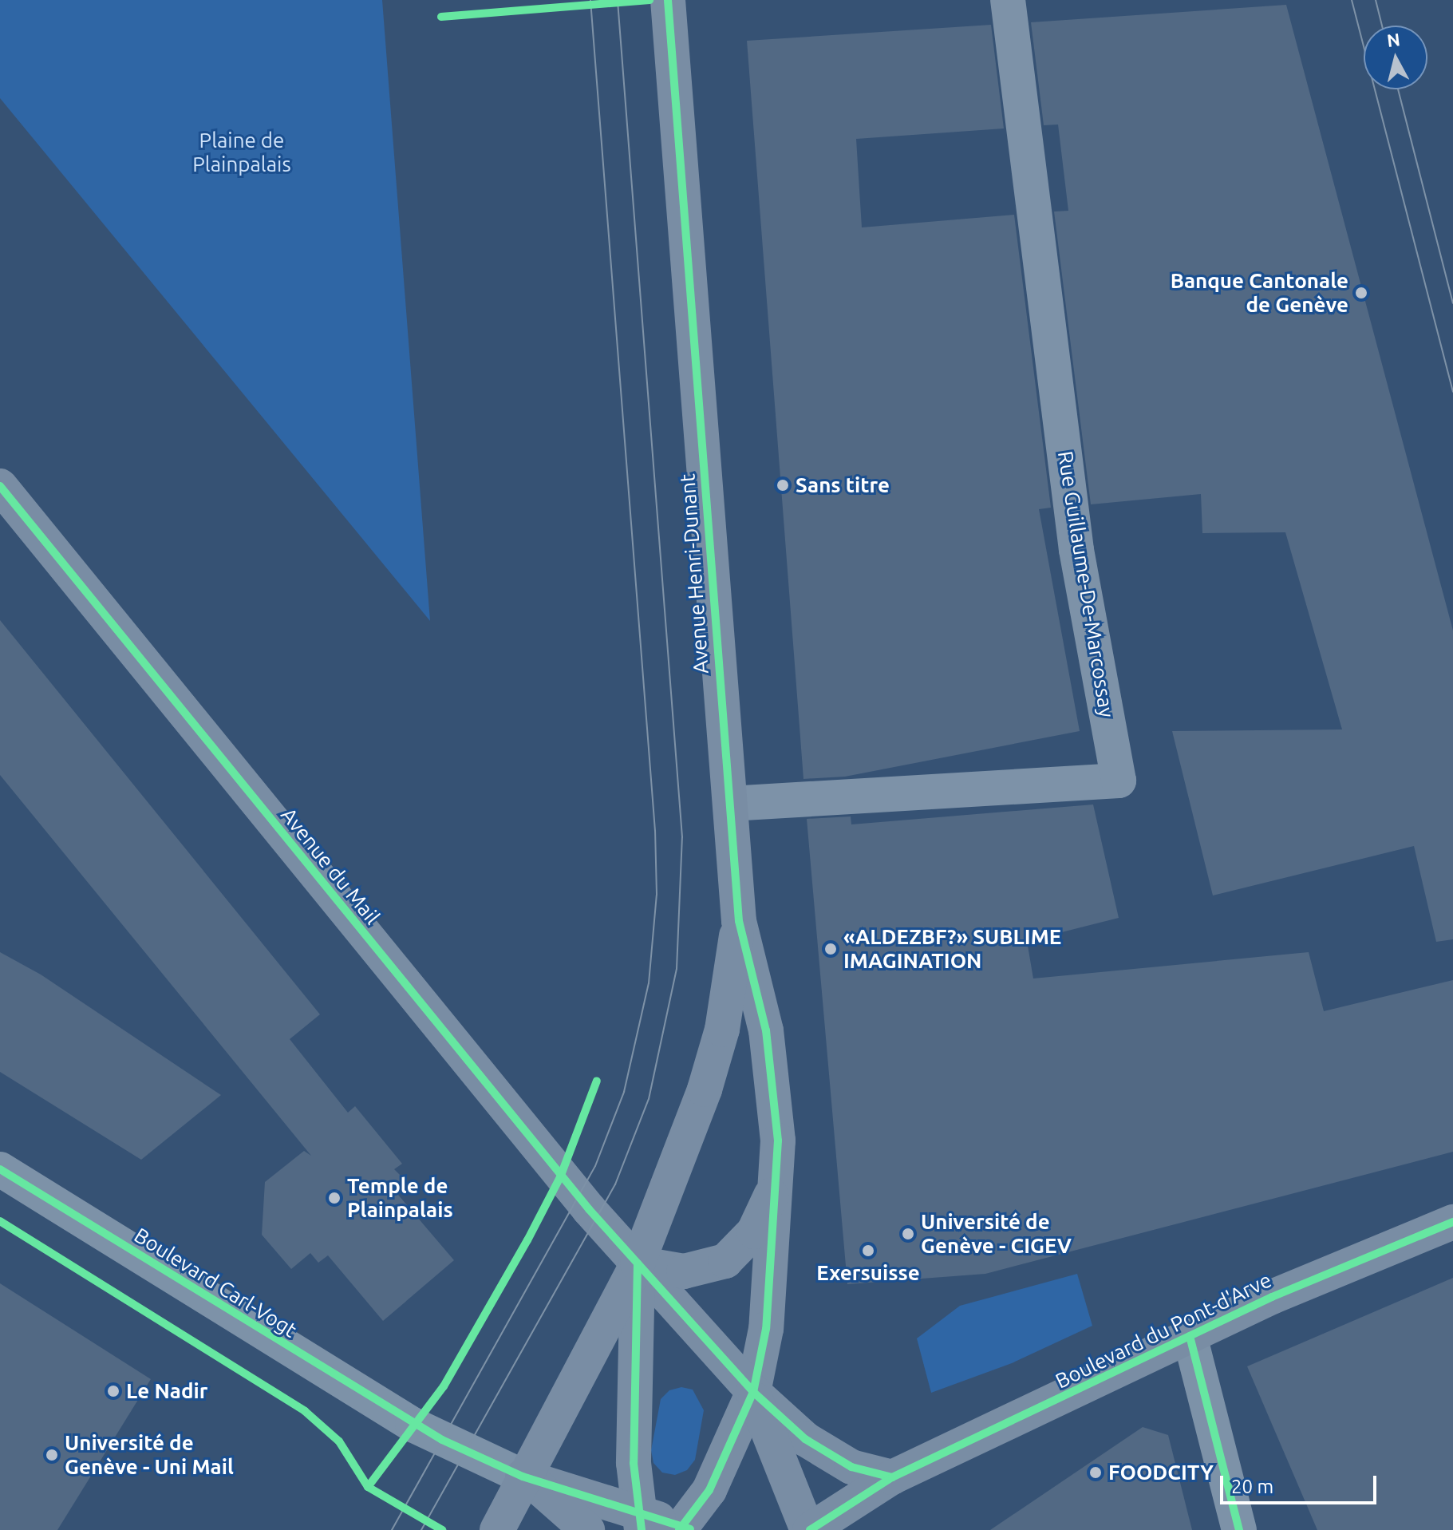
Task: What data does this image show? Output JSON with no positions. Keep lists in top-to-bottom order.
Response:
{
  "streets": {
    "main road": ["Avenue Henri-Dunant", "Avenue du Mail", "Boulevard du Pont-d'Arve"],
    "street": ["Rue Guillaume-De-Marcossay", "Boulevard Carl-Vogt"]
  },
  "crossings": [
    ["Avenue Henri-Dunant", "Rue Guillaume-De-Marcossay"],
    ["Avenue Henri-Dunant", "Avenue du Mail"]
  ],
  "parks": ["Plaine de Plainpalais"],
  "places": [
    "Banque Cantonale de Genève",
    "Sans titre",
    "«ALDEZBF?» SUBLIME IMAGINATION",
    "Temple de Plainpalais",
    "Université de Genève - CIGEV",
    "Exersuisse",
    "Le Nadir",
    "Université de Genève - Uni Mail",
    "FOODCITY"
  ],
  "scale_bar": "20 m",
  "north": "top"
}
